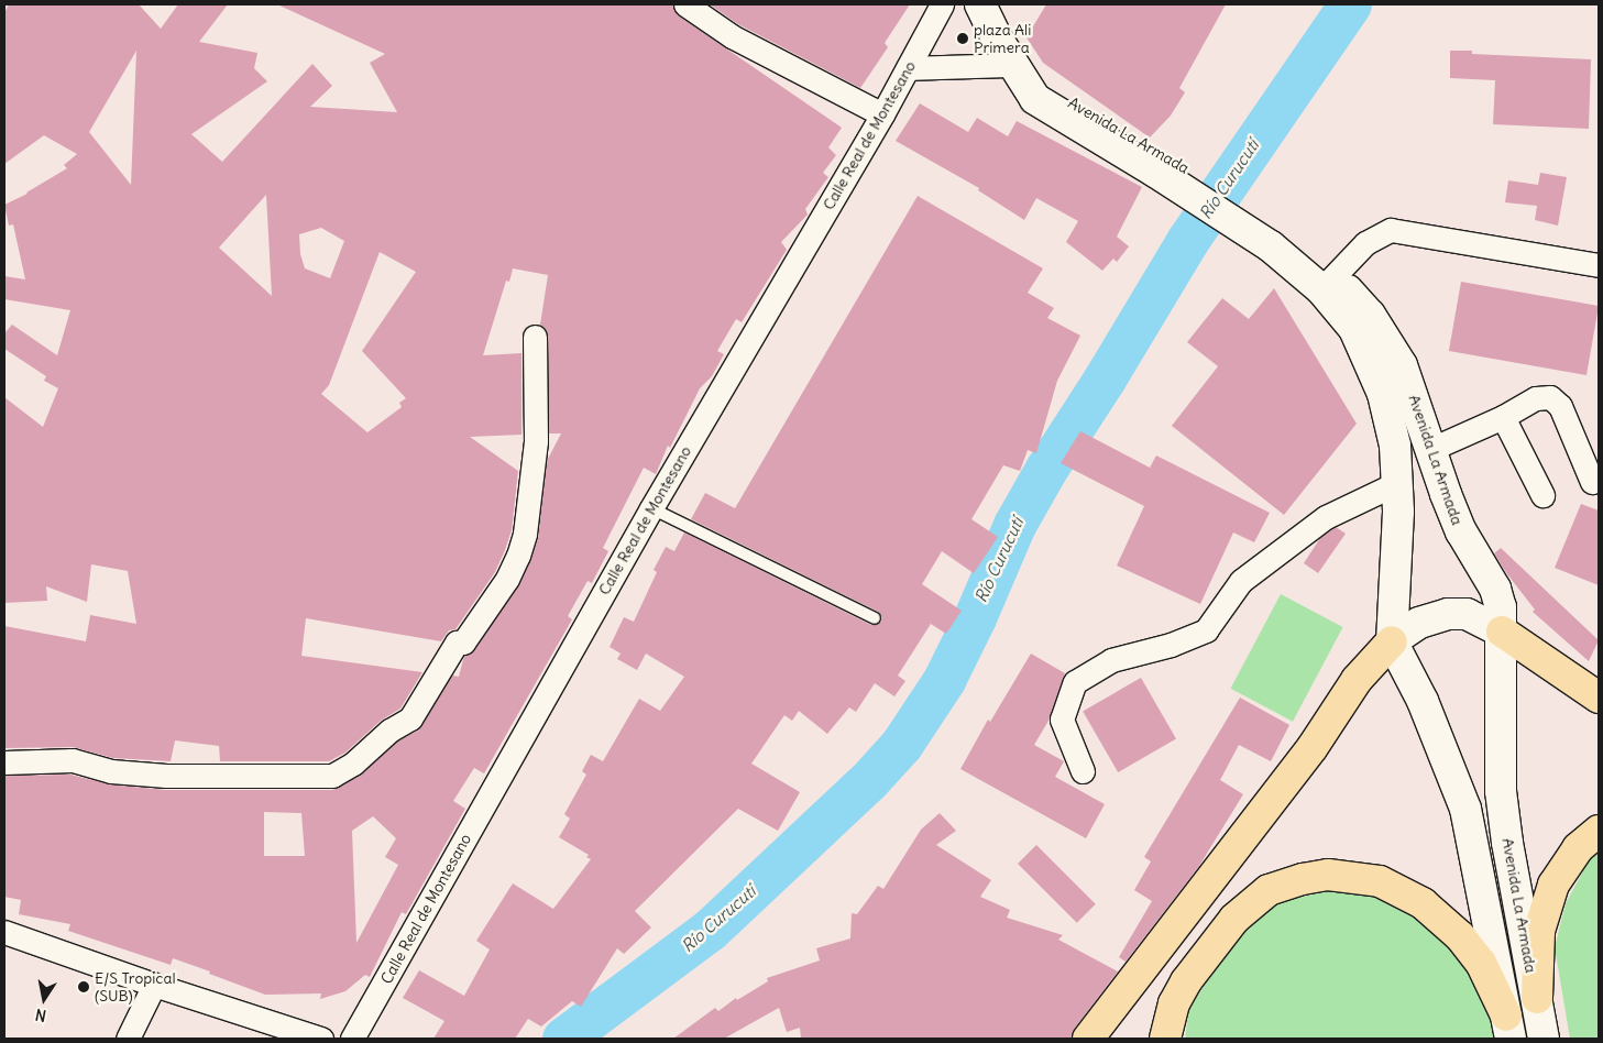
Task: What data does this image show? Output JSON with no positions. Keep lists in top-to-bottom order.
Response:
{
  "streets": {
    "main road": ["Avenida La Armada"],
    "street": ["Calle Real de Montesano"]
  },
  "water": ["Río Curucutí"],
  "places": ["plaza Ali Primera", "E/S Tropical (SUB)"],
  "north": "bottom"
}
